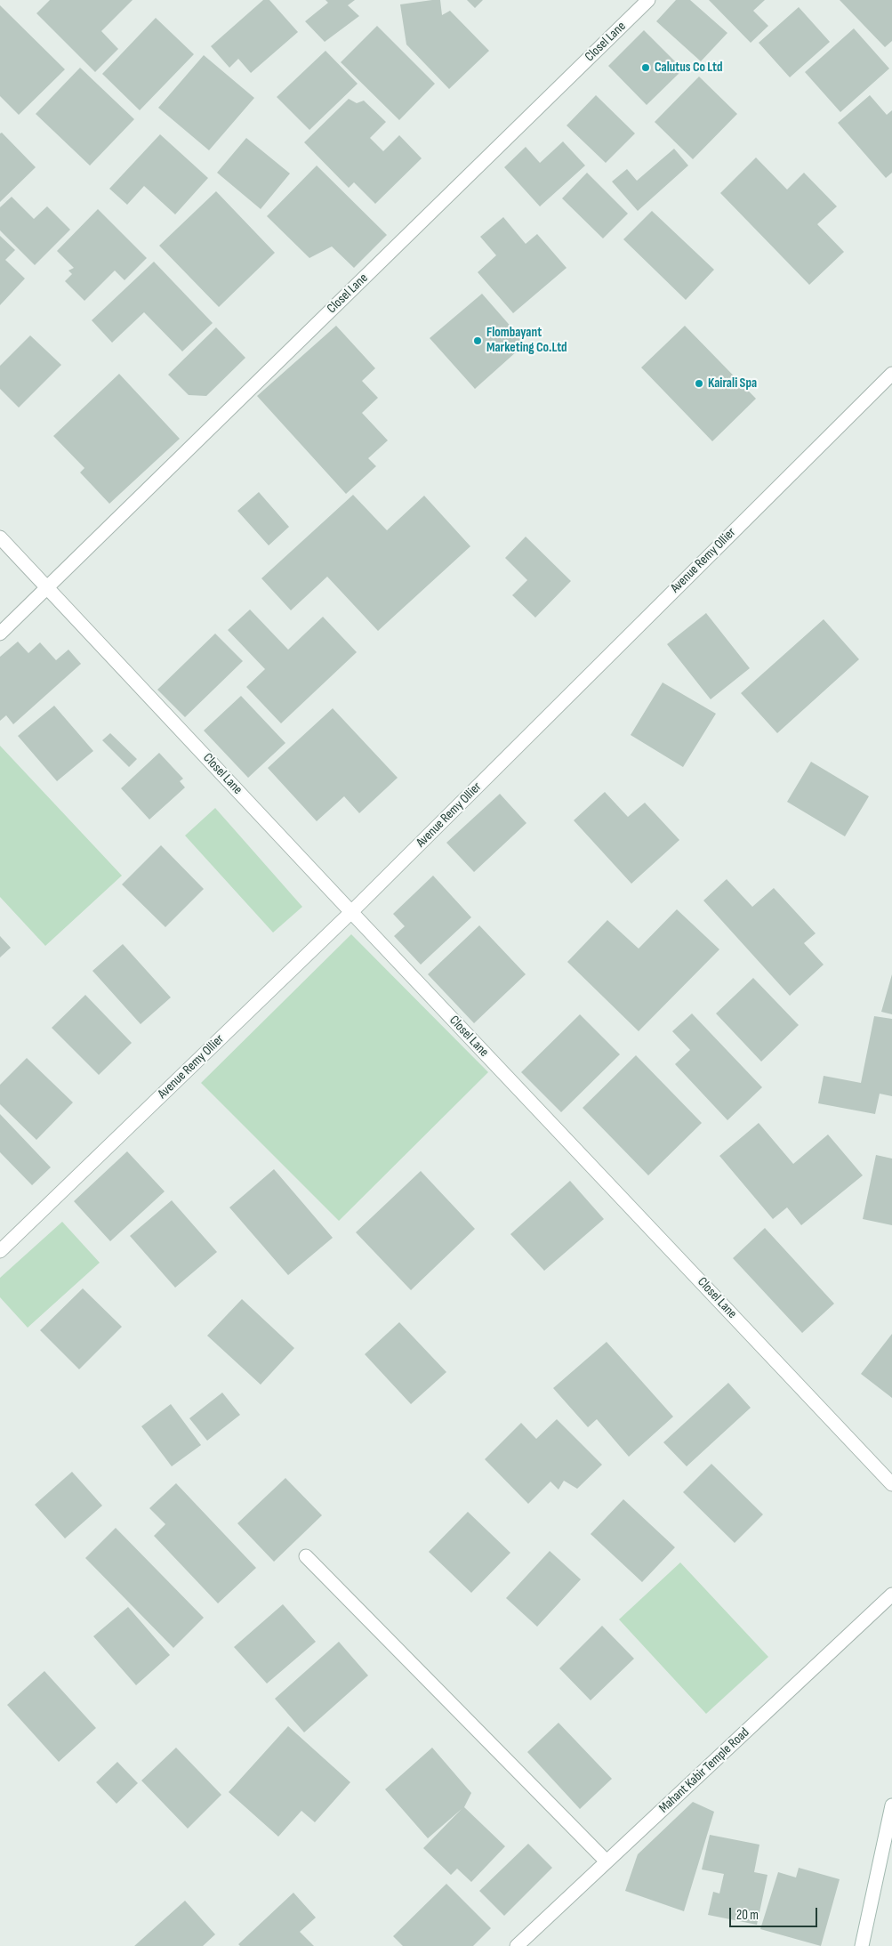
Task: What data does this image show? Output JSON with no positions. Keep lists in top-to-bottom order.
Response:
{
  "streets": {
    "street": ["Closel Lane", "Avenue Remy Ollier", "Mahant Kabir Temple Road"]
  },
  "crossings": [
    ["Closel Lane", "Avenue Remy Ollier"]
  ],
  "places": ["Calutus Co Ltd", "Flombayant Marketing Co.Ltd", "Kairali Spa"],
  "scale_bar": "20 m"
}
